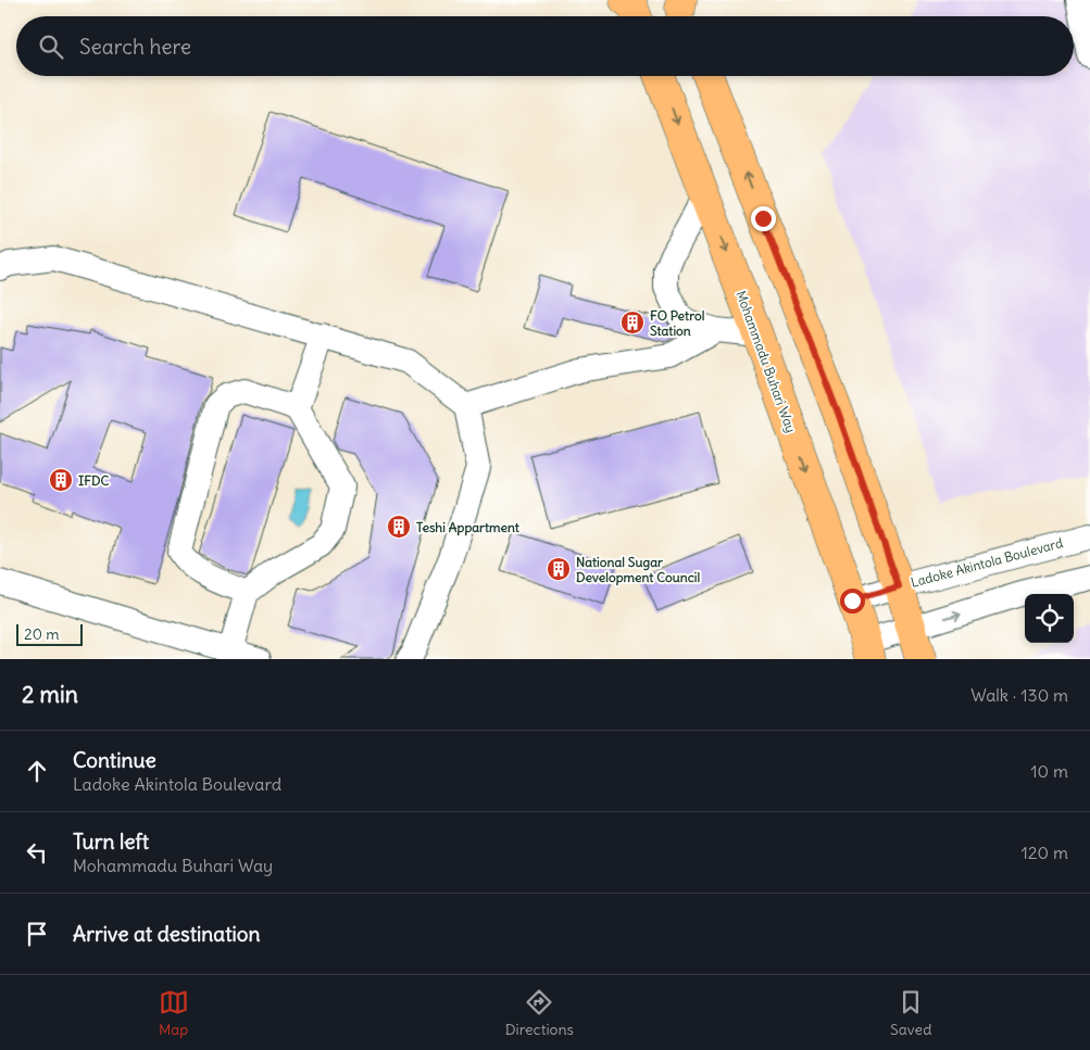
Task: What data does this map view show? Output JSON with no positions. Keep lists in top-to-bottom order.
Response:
{
  "streets": {
    "main road": ["Mohammadu Buhari Way"],
    "street": ["Ladoke Akintola Boulevard"]
  },
  "crossings": [
    ["Mohammadu Buhari Way", "Ladoke Akintola Boulevard"]
  ],
  "places": {
    "building": [
      "FO Petrol Station",
      "IFDC",
      "Teshi Appartment",
      "National Sugar Development Council"
    ]
  },
  "scale_bar": "20 m",
  "page": {
    "search": "Search here",
    "scale": "20 m",
    "heading": ["2 min", "Walk · 130 m"],
    "list": [
      ["Continue", "Ladoke Akintola Boulevard", "10 m"],
      ["Turn left", "Mohammadu Buhari Way", "120 m"],
      "Arrive at destination"
    ],
    "nav": ["Map", "Directions", "Saved"]
  }
}
